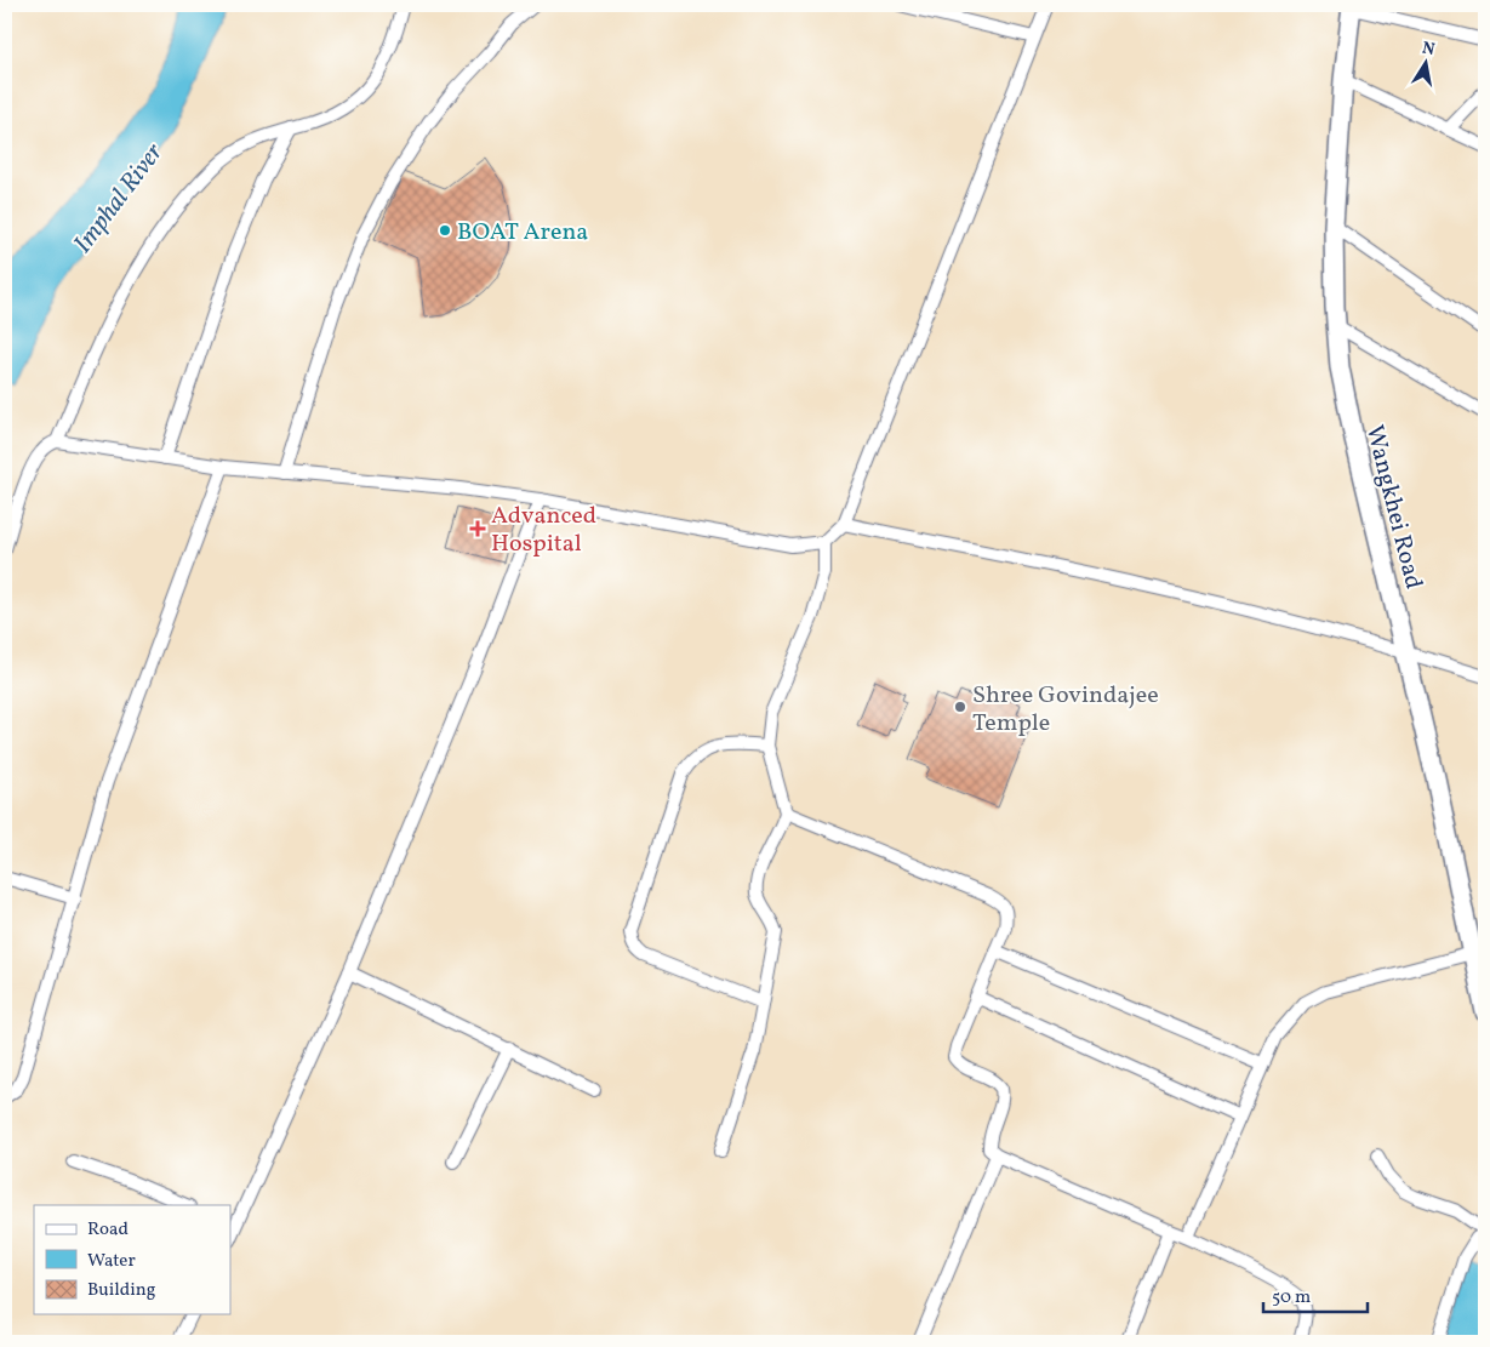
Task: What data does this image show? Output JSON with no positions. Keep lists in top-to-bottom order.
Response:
{
  "streets": {
    "main road": ["Wangkhei Road"]
  },
  "water": ["Imphal River"],
  "places": {
    "other": ["BOAT Arena", "Shree Govindajee Temple"],
    "health": ["Advanced Hospital"]
  },
  "legend": ["Road", "Water", "Building"],
  "scale_bar": "50 m",
  "north": "top"
}
